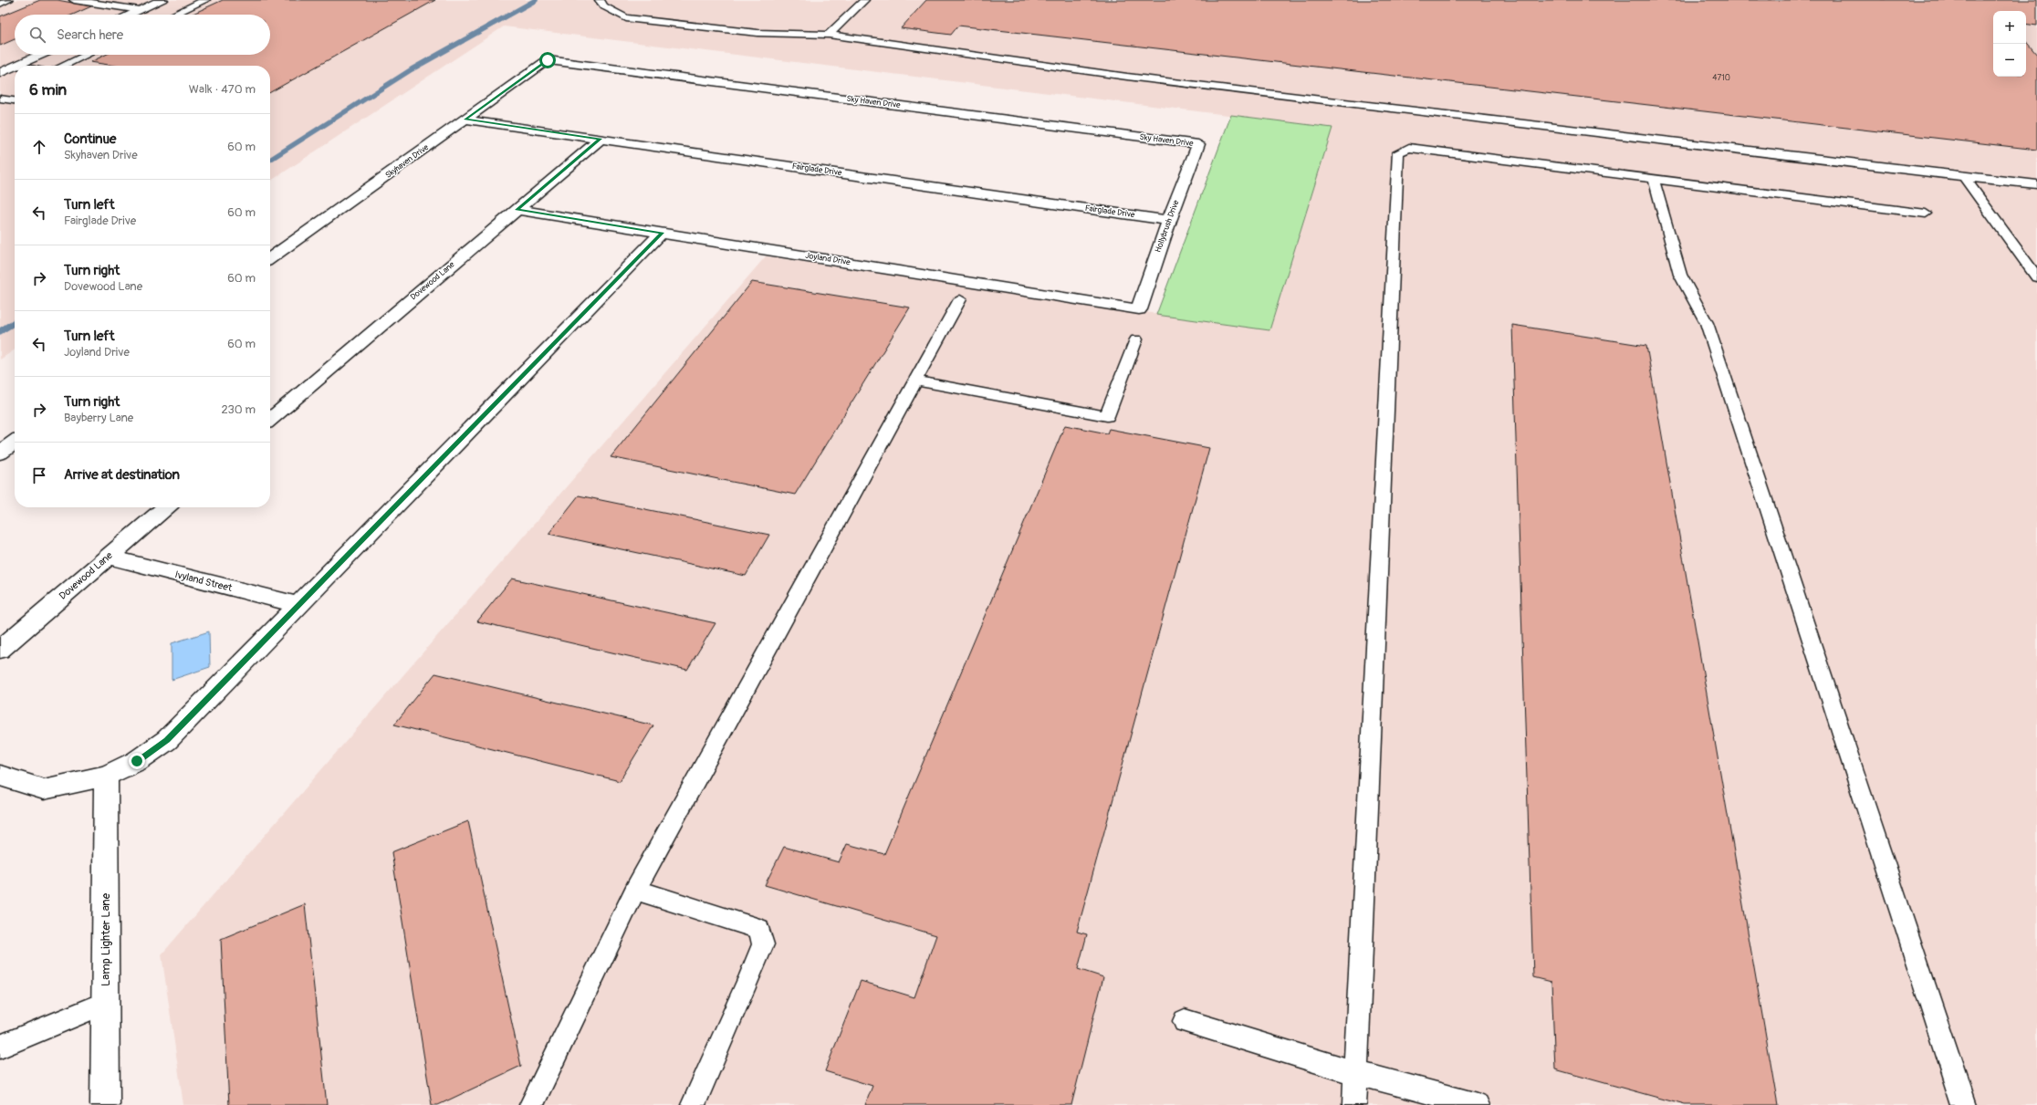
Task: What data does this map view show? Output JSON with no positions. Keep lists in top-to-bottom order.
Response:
{
  "streets": {
    "street": [
      "Sky Haven Drive",
      "Skyhaven Drive",
      "Fairglade Drive",
      "Hollybrush Drive",
      "Joyland Drive",
      "Dovewood Lane",
      "Ivyland Street",
      "Lamp Lighter Lane"
    ]
  },
  "crossings": [
    ["Sky Haven Drive", "Skyhaven Drive"],
    ["Sky Haven Drive", "Hollybrush Drive"],
    ["Skyhaven Drive", "Fairglade Drive"],
    ["Fairglade Drive", "Hollybrush Drive"],
    ["Fairglade Drive", "Dovewood Lane"],
    ["Hollybrush Drive", "Joyland Drive"],
    ["Joyland Drive", "Dovewood Lane"],
    ["Dovewood Lane", "Ivyland Street"]
  ],
  "house_numbers": ["4710"],
  "page": {
    "map_buttons": ["+", "−"],
    "search": "Search here",
    "heading": ["6 min", "Walk · 470 m"],
    "list": [
      ["Continue", "Skyhaven Drive", "60 m"],
      ["Turn left", "Fairglade Drive", "60 m"],
      ["Turn right", "Dovewood Lane", "60 m"],
      ["Turn left", "Joyland Drive", "60 m"],
      ["Turn right", "Bayberry Lane", "230 m"],
      "Arrive at destination"
    ]
  }
}
